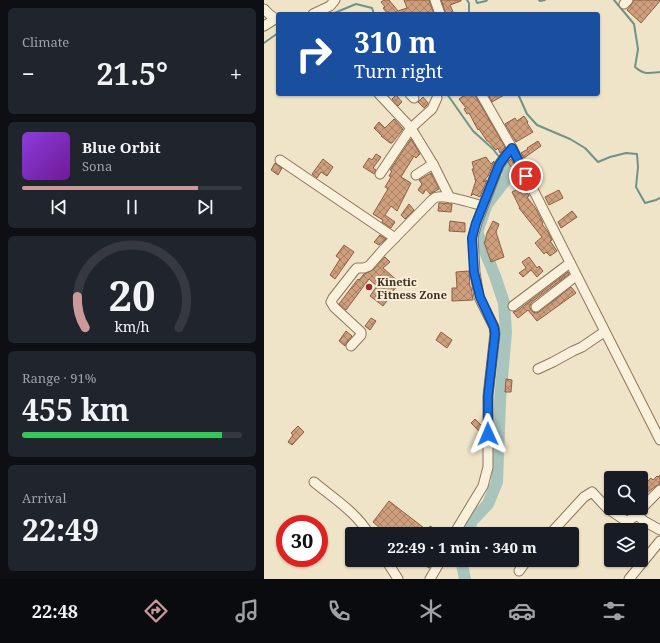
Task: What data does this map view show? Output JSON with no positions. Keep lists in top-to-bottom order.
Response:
{
  "places": ["Kinetic Fitness Zone"],
  "page": {
    "tile": [
      "Climate",
      ["Range · 91%", "455 km"],
      ["Arrival", "22:49"]
    ],
    "turn": ["310 m", "Turn right"],
    "heat": ["−", "21.5°", "+"],
    "song": ["Blue Orbit", "Sona"],
    "limit": "30",
    "trip": "22:49 · 1 min · 340 m",
    "tabs": "22:48",
    "gauge": ["20", "km/h"]
  }
}
